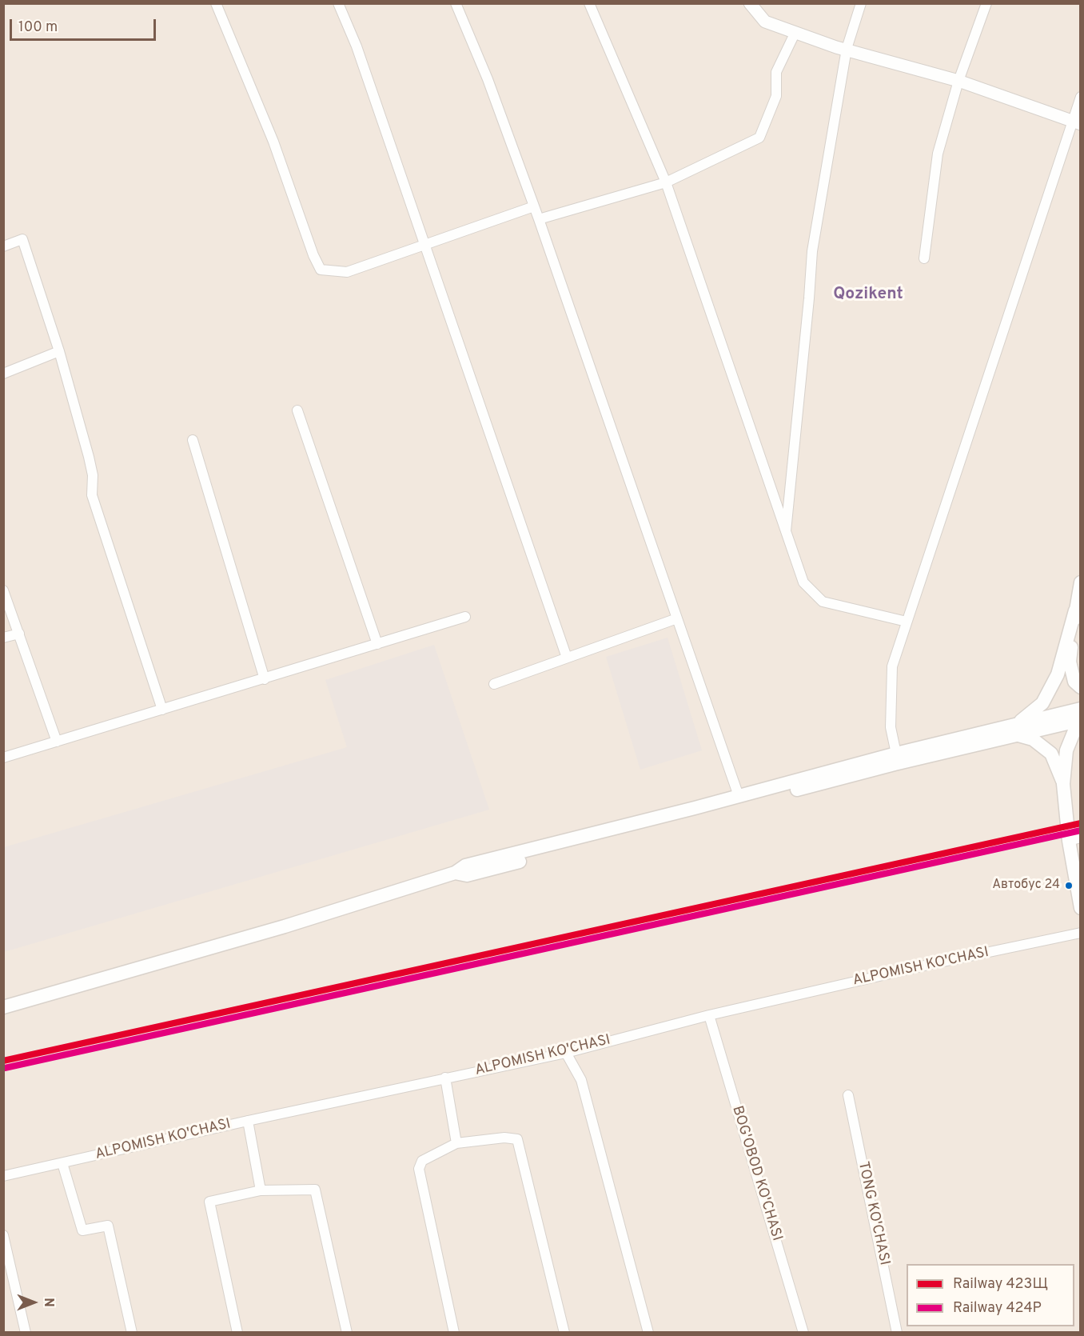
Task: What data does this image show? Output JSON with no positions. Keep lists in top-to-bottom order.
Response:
{
  "streets": {
    "street": ["ALPOMISH KO'CHASI", "BOG'OBOD KO'CHASI", "TONG KO'CHASI"]
  },
  "crossings": [
    ["ALPOMISH KO'CHASI", "BOG'OBOD KO'CHASI"]
  ],
  "districts": ["Qozikent"],
  "places": ["Автобус 24"],
  "lines": ["rail line 423Щ", "rail line 424Р"],
  "legend": ["Railway 423Щ", "Railway 424Р"],
  "scale_bar": "100 m",
  "north": "right"
}
